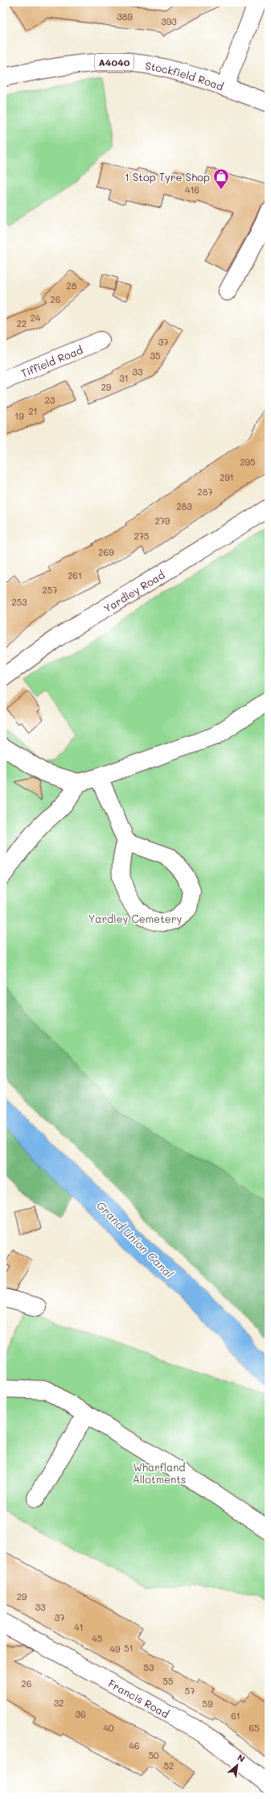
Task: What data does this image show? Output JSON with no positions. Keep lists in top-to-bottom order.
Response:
{
  "streets": {
    "main road": [
      "A4040",
      "Stockfield Road",
      "Tiffield Road",
      "Yardley Road",
      "Francis Road"
    ]
  },
  "water": ["Grand Union Canal"],
  "parks": ["Yardley Cemetery", "Wharfland Allotments"],
  "places": {
    "shop": ["1 Stop Tyre Shop"]
  },
  "house_numbers": [
    "389",
    "393",
    "416",
    "28",
    "26",
    "24",
    "22",
    "37",
    "35",
    "33",
    "31",
    "29",
    "23",
    "21",
    "19",
    "295",
    "291",
    "287",
    "283",
    "279",
    "275",
    "269",
    "261",
    "257",
    "253",
    "29",
    "33",
    "37",
    "41",
    "45",
    "51",
    "49",
    "53",
    "55",
    "26",
    "57",
    "32",
    "59",
    "36",
    "61",
    "40",
    "65",
    "46",
    "50",
    "52"
  ],
  "north": "top right"
}
